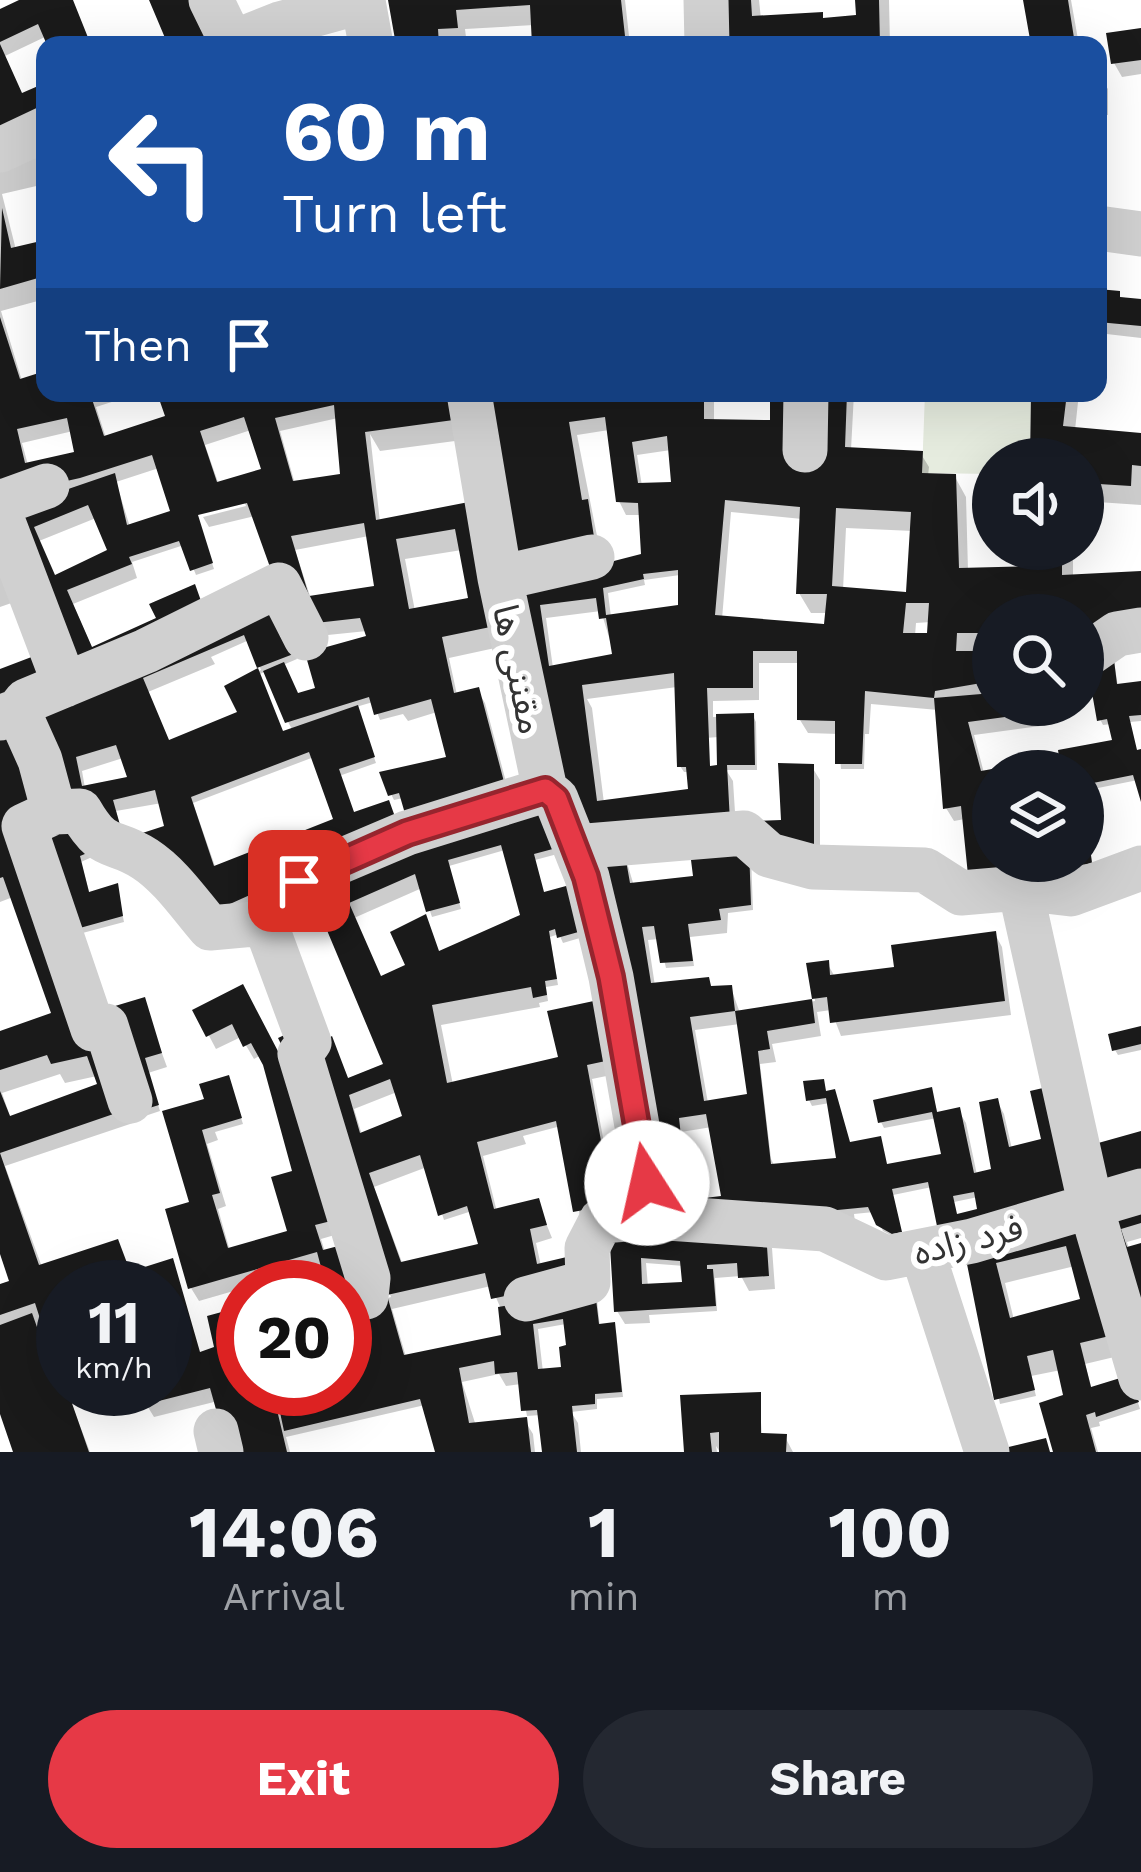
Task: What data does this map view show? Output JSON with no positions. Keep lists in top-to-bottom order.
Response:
{
  "streets": {
    "lane": ["مقننی ها", "فرد زاده"]
  },
  "crossings": [
    ["مقننی ها", "فرد زاده"]
  ],
  "page": {
    "turn": ["60 m", "Turn left"],
    "then": "Then",
    "speed": "11 km/h",
    "limit": "20",
    "eta": [
      "14:06",
      "Arrival",
      "1",
      "min",
      "100",
      "m"
    ],
    "buttons": ["Exit", "Share"]
  }
}
